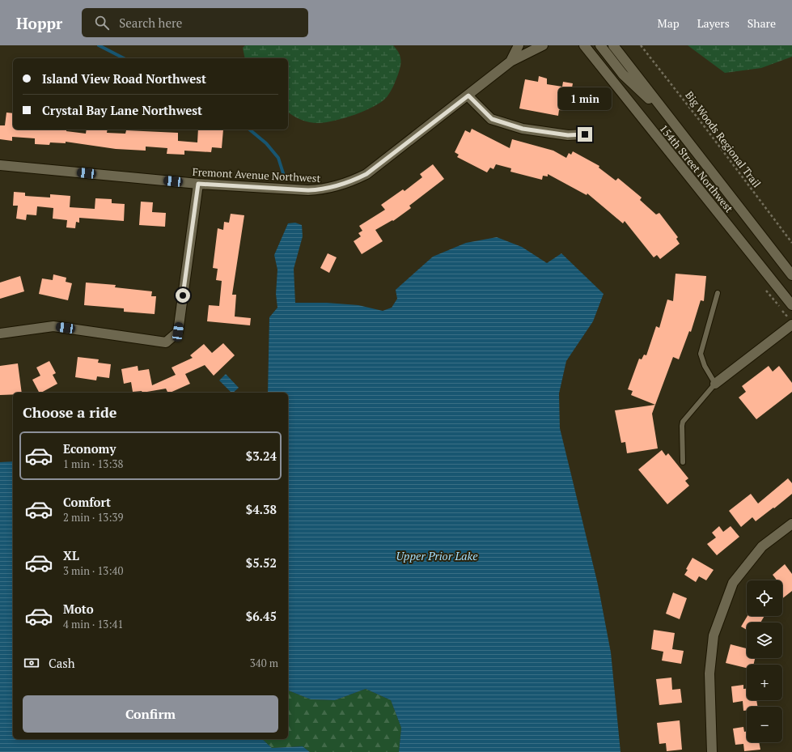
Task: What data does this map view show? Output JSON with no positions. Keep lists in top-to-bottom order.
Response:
{
  "streets": {
    "street": ["154th Street Northwest", "Fremont Avenue Northwest"],
    "path": ["Big Woods Regional Trail"]
  },
  "water": ["Upper Prior Lake"],
  "page": {
    "header": "Hoppr",
    "search": "Search here",
    "nav": ["Map", "Layers", "Share"],
    "banner": ["Island View Road Northwest", "Crystal Bay Lane Northwest"],
    "bubble": "1 min",
    "heading": "Choose a ride",
    "list": [
      {
        "name": "Economy",
        "note": "1 min · 13:38",
        "value": "$3.24"
      },
      {
        "name": "Comfort",
        "note": "2 min · 13:39",
        "value": "$4.38"
      },
      {
        "name": "XL",
        "note": "3 min · 13:40",
        "value": "$5.52"
      },
      {
        "name": "Moto",
        "note": "4 min · 13:41",
        "value": "$6.45"
      }
    ],
    "map_buttons": ["+", "−"],
    "pay": ["Cash", "340 m"],
    "buttons": "Confirm"
  }
}
